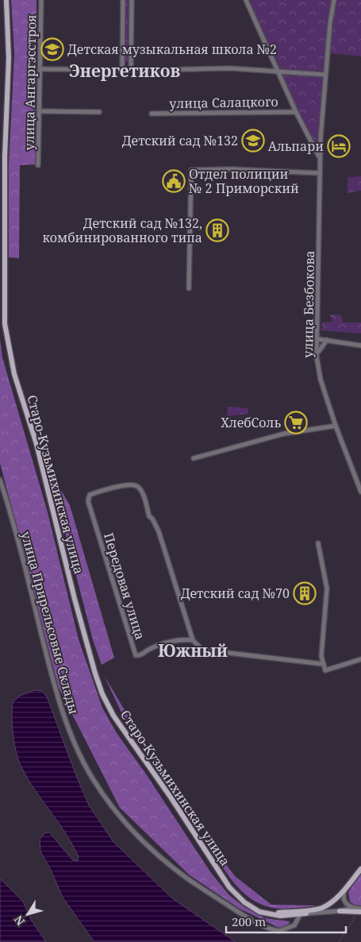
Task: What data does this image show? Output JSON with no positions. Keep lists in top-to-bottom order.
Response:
{
  "streets": {
    "main road": ["Старо-Кузьмихинская улица"],
    "street": [
      "улица Ангаргэсстроя",
      "улица Салацкого",
      "улица Безбокова",
      "Передовая улица",
      "улица Прирельсовые Склады"
    ]
  },
  "crossings": [
    ["улица Салацкого", "улица Безбокова"],
    ["Старо-Кузьмихинская улица", "улица Прирельсовые Склады"]
  ],
  "districts": ["Энергетиков", "Южный"],
  "places": {
    "school or university": ["Детская музыкальная школа №2", "Детский сад №132"],
    "hotel": ["Альпари"],
    "public building": ["Отдел полиции № 2 Приморский"],
    "building": ["Детский сад №132, комбинированного типа", "Детский сад №70"],
    "supermarket": ["ХлебСоль"]
  },
  "scale_bar": "200 m",
  "north": "bottom left"
}
